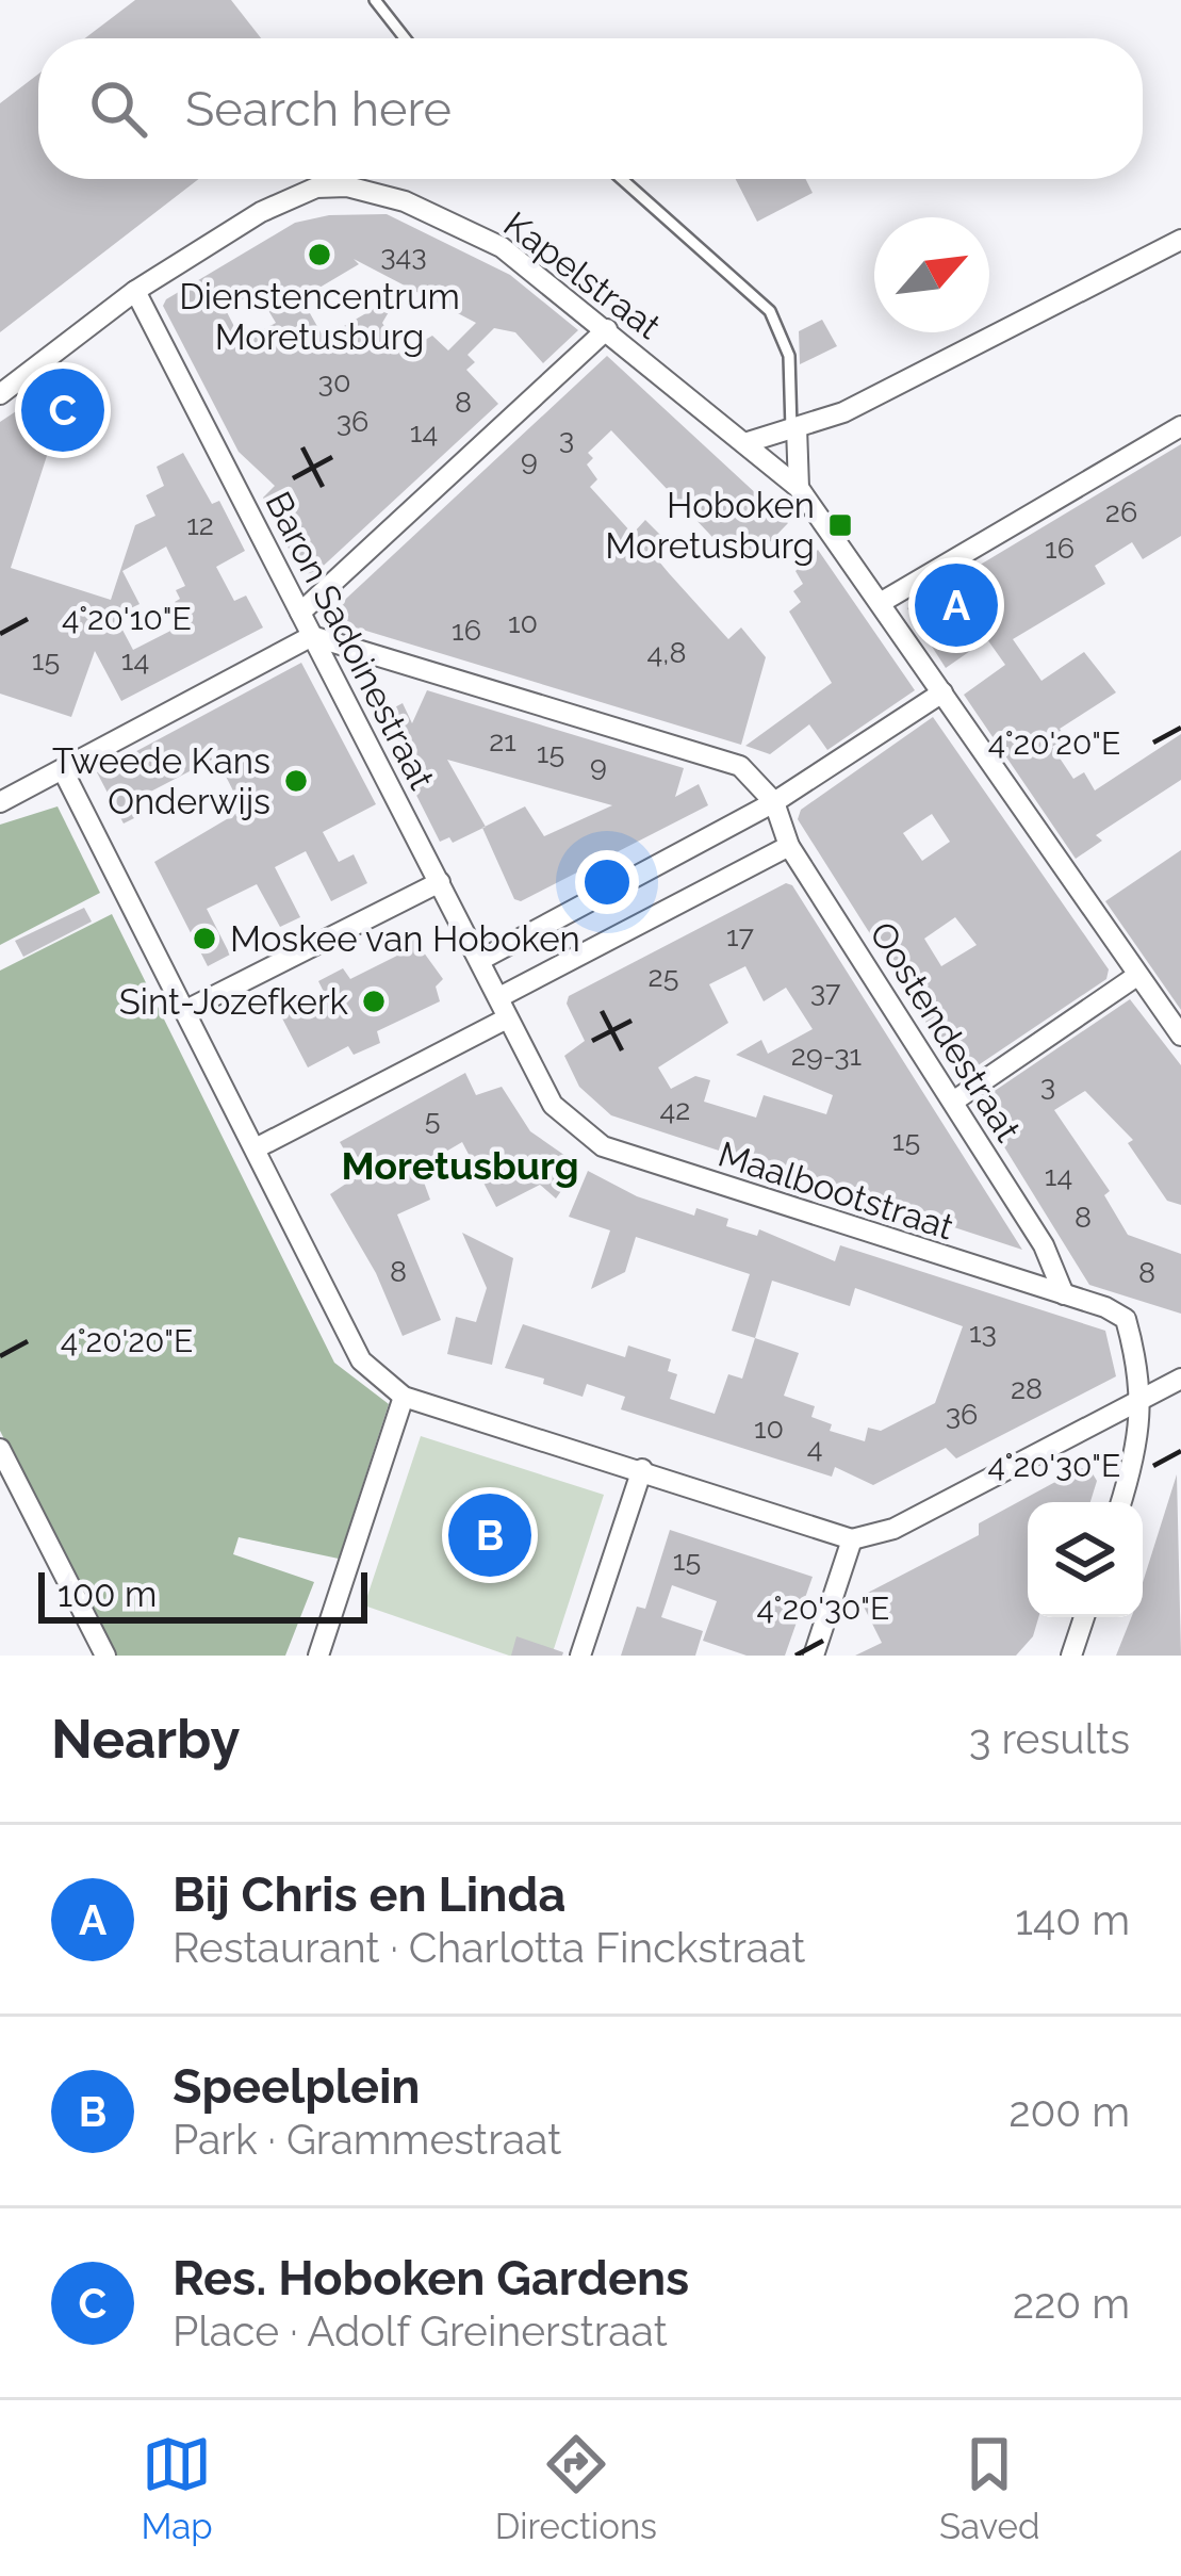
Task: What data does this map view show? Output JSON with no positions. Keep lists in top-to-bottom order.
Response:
{
  "streets": {
    "street": [
      "Kapelstraat",
      "Baron Sadoinestraat",
      "Oostendestraat",
      "Maalbootstraat"
    ]
  },
  "crossings": [
    ["Kapelstraat", "Baron Sadoinestraat"],
    ["Baron Sadoinestraat", "Maalbootstraat"],
    ["Oostendestraat", "Maalbootstraat"]
  ],
  "districts": ["Moretusburg"],
  "places": {
    "other": [
      "Dienstencentrum Moretusburg",
      "Tweede Kans Onderwijs",
      "Moskee van Hoboken",
      "Sint-Jozefkerk"
    ],
    "transit": ["Hoboken Moretusburg"]
  },
  "house_numbers": [
    "343",
    "30",
    "8",
    "36",
    "14",
    "3",
    "9",
    "26",
    "12",
    "16",
    "10",
    "16",
    "4,8",
    "15",
    "14",
    "21",
    "15",
    "9",
    "17",
    "25",
    "37",
    "29-31",
    "3",
    "42",
    "5",
    "15",
    "14",
    "8",
    "8",
    "8",
    "13",
    "28",
    "36",
    "10",
    "4",
    "15"
  ],
  "scale_bar": "100 m",
  "north": "top right",
  "page": {
    "search": "Search here",
    "pins": ["C", "A", "B"],
    "scale": "100 m",
    "heading": ["Nearby", "3 results"],
    "list": [
      {
        "mark": "A",
        "name": "Bij Chris en Linda",
        "note": "Restaurant · Charlotta Finckstraat",
        "value": "140 m"
      },
      {
        "mark": "B",
        "name": "Speelplein",
        "note": "Park · Grammestraat",
        "value": "200 m"
      },
      {
        "mark": "C",
        "name": "Res. Hoboken Gardens",
        "note": "Place · Adolf Greinerstraat",
        "value": "220 m"
      }
    ],
    "nav": ["Map", "Directions", "Saved"]
  },
  "coordinates": ["4°20'10\"E", "4°20'20\"E", "4°20'30\"E"]
}
